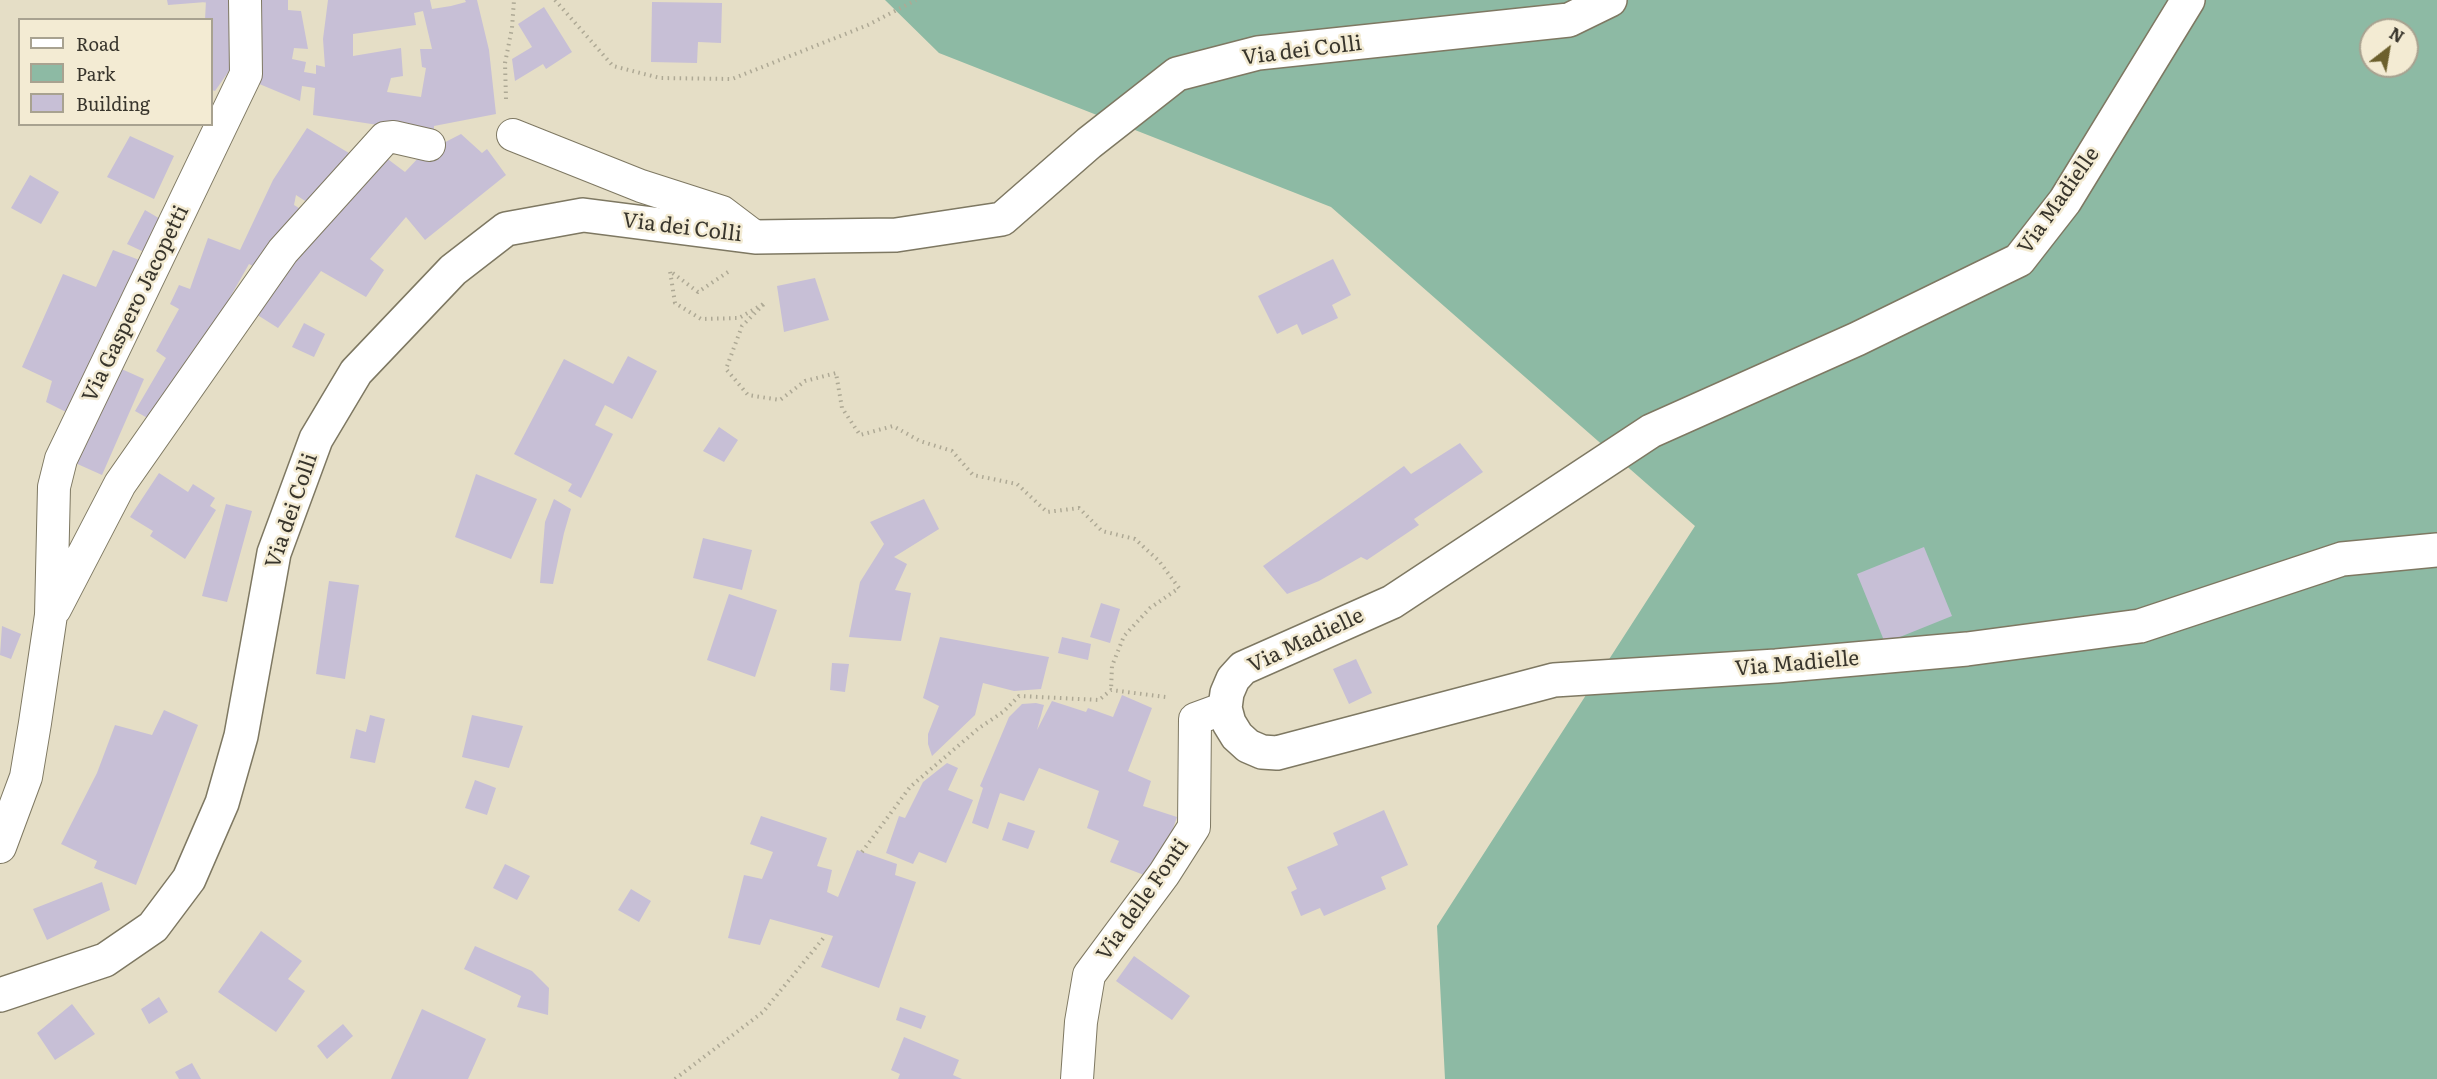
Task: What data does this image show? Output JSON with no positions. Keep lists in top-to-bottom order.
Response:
{
  "streets": {
    "street": [
      "Via dei Colli",
      "Via Madielle",
      "Via Gaspero Jacopetti",
      "Via delle Fonti"
    ]
  },
  "legend": ["Road", "Park", "Building"],
  "north": "top right"
}
